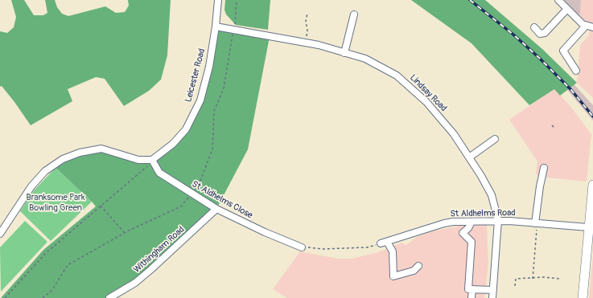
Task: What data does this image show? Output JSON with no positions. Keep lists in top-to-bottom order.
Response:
{
  "streets": {
    "street": [
      "Leicester Road",
      "Lindsay Road",
      "St Aldhelms Close",
      "St Aldhelms Road",
      "Withingham Road"
    ]
  },
  "crossings": [
    ["Leicester Road", "Lindsay Road"],
    ["Leicester Road", "St Aldhelms Close"],
    ["Lindsay Road", "St Aldhelms Road"],
    ["St Aldhelms Close", "Withingham Road"]
  ],
  "parks": ["Branksome Park Bowling Green"]
}
